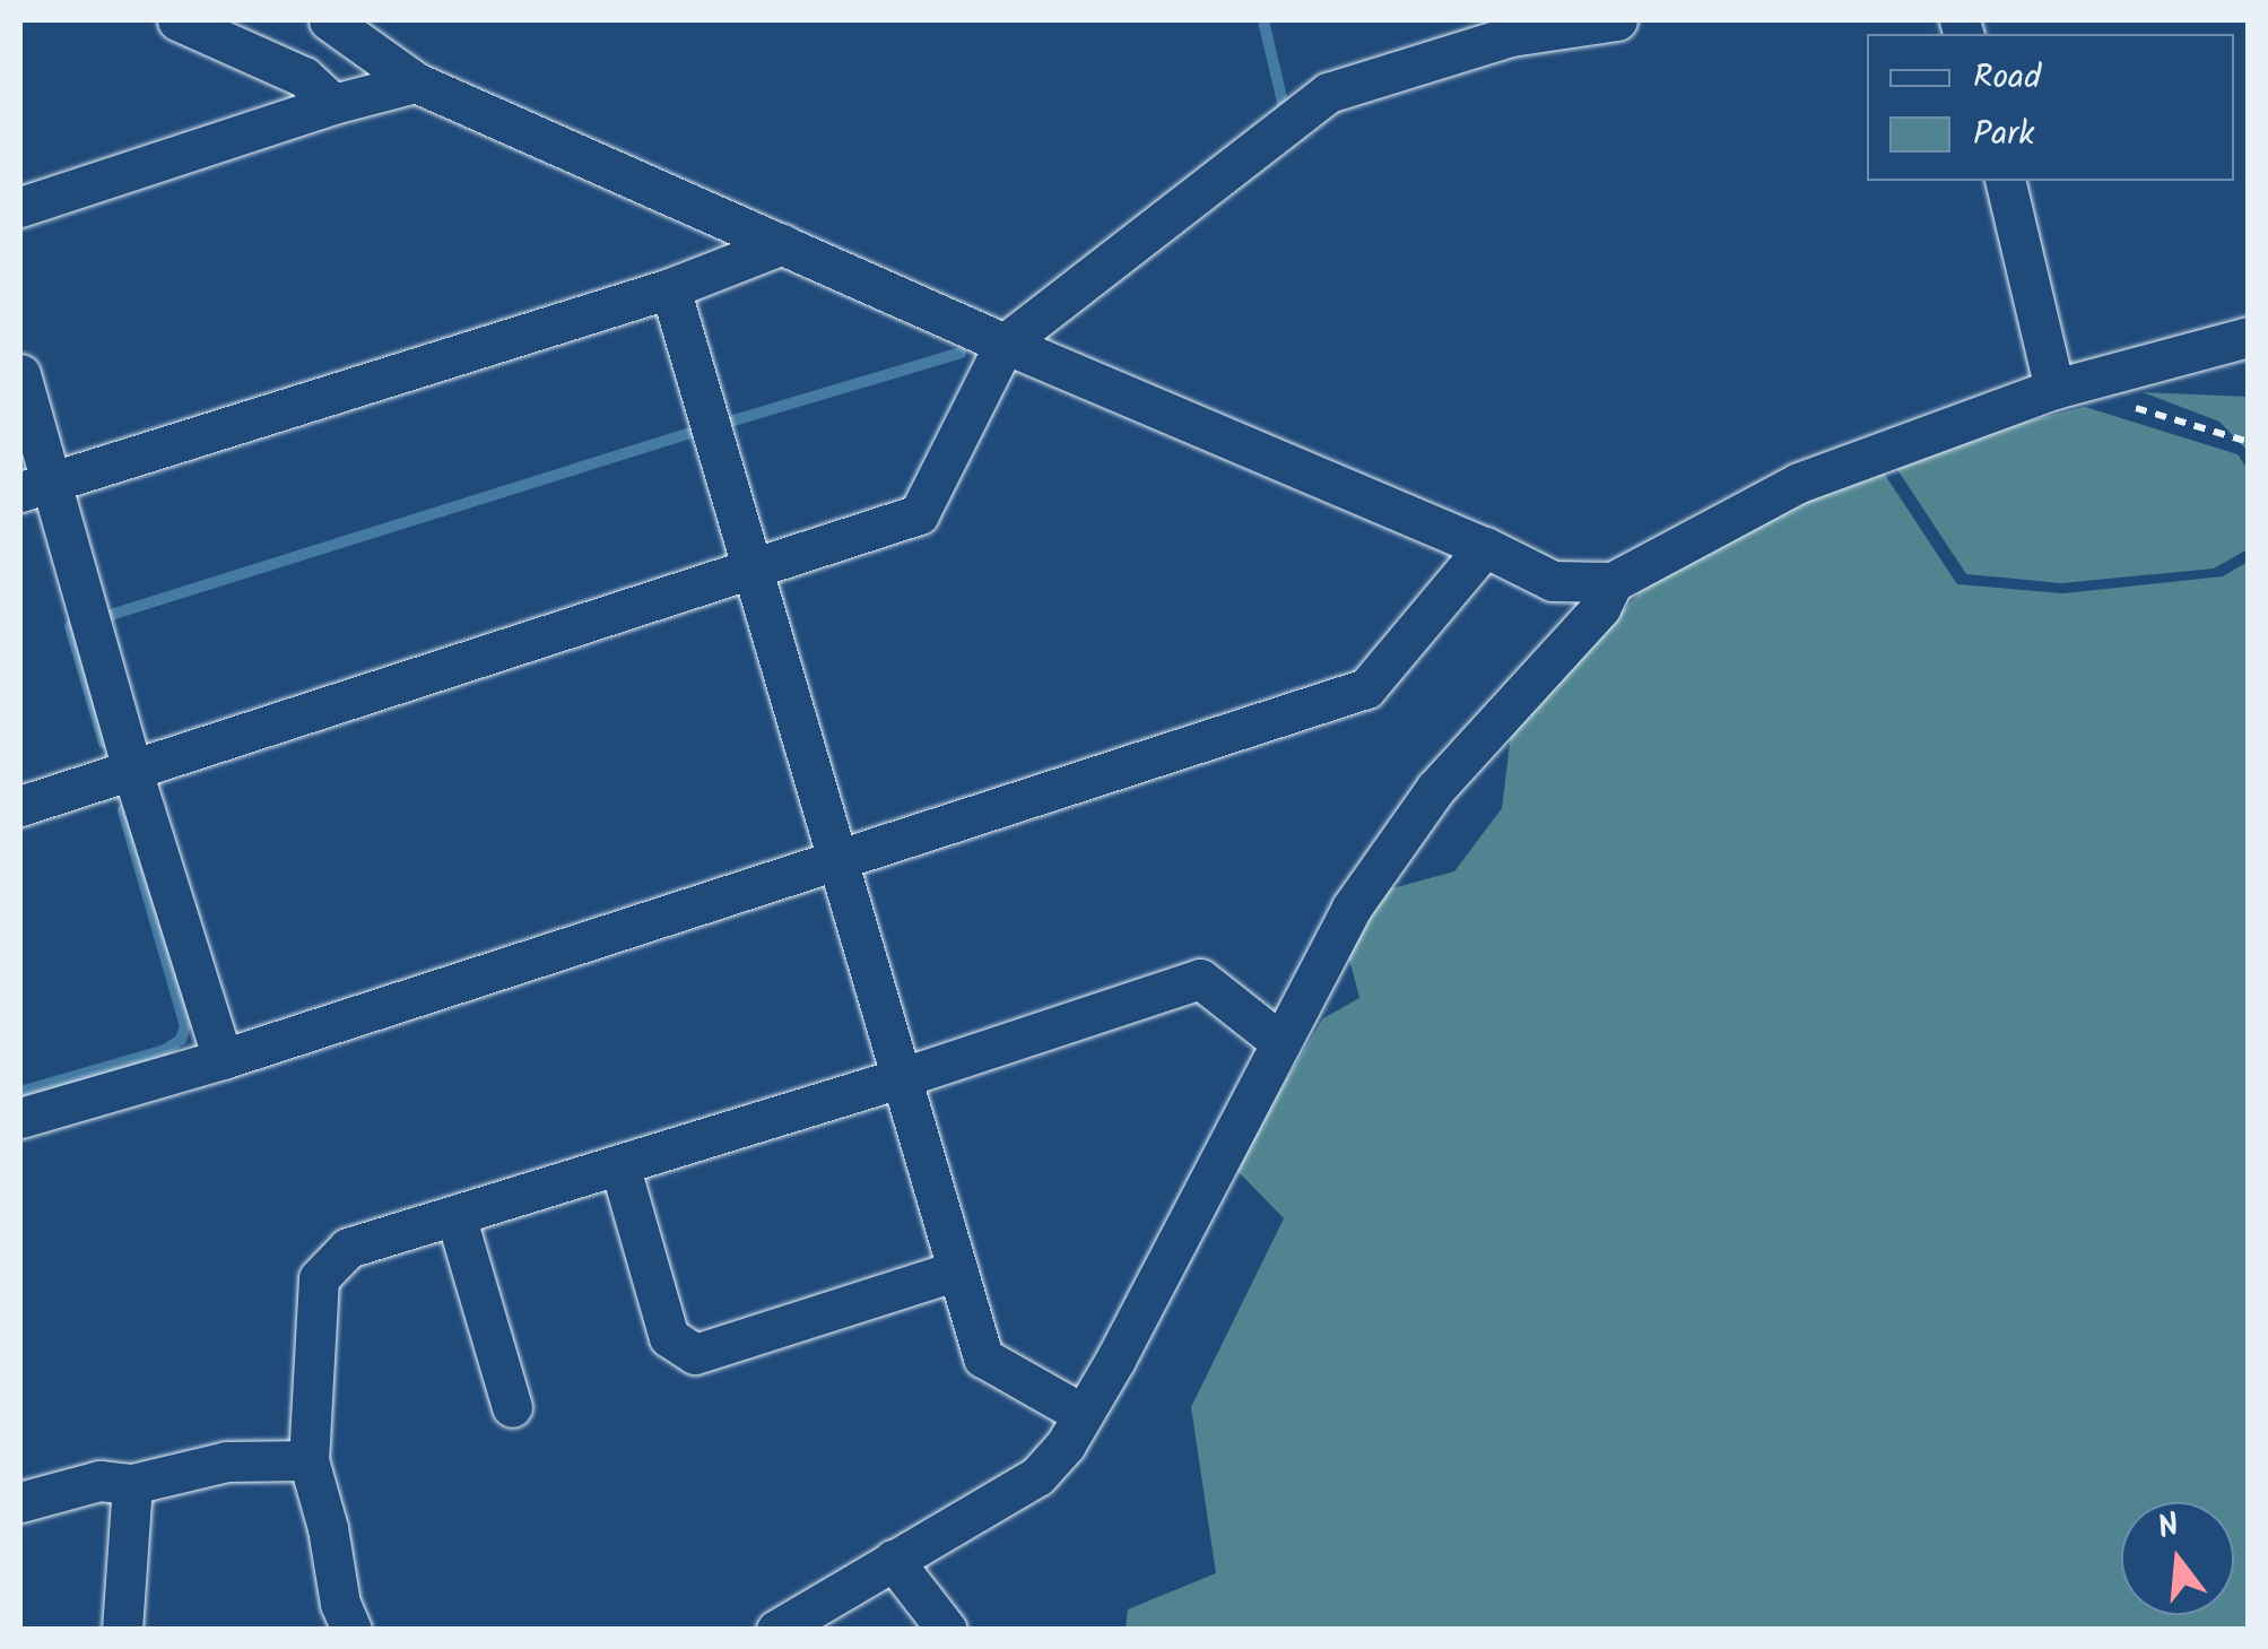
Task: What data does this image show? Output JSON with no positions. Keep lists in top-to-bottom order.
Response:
{
  "legend": ["Road", "Park"],
  "north": "top"
}
